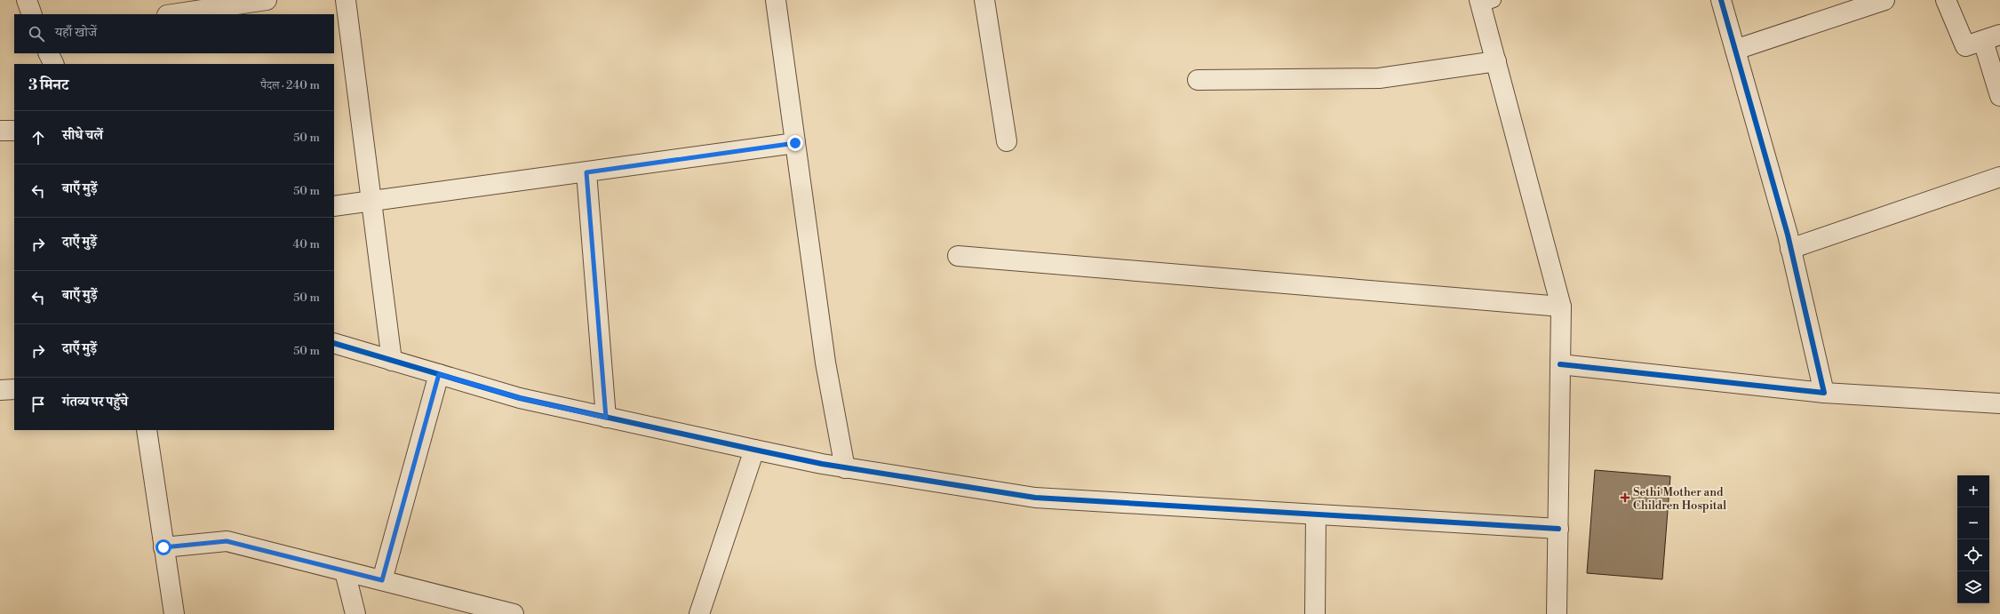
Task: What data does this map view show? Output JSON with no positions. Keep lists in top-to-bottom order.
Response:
{
  "places": {
    "health": ["Sethi Mother and Children Hospital"]
  },
  "page": {
    "search": "यहाँ खोजें",
    "heading": ["3 मिनट", "पैदल · 240 m"],
    "list": [
      ["सीधे चलें", "50 m"],
      ["बाएँ मुड़ें", "50 m"],
      ["दाएँ मुड़ें", "40 m"],
      ["बाएँ मुड़ें", "50 m"],
      ["दाएँ मुड़ें", "50 m"],
      "गंतव्य पर पहुँचे"
    ],
    "map_buttons": ["+", "−"]
  }
}
